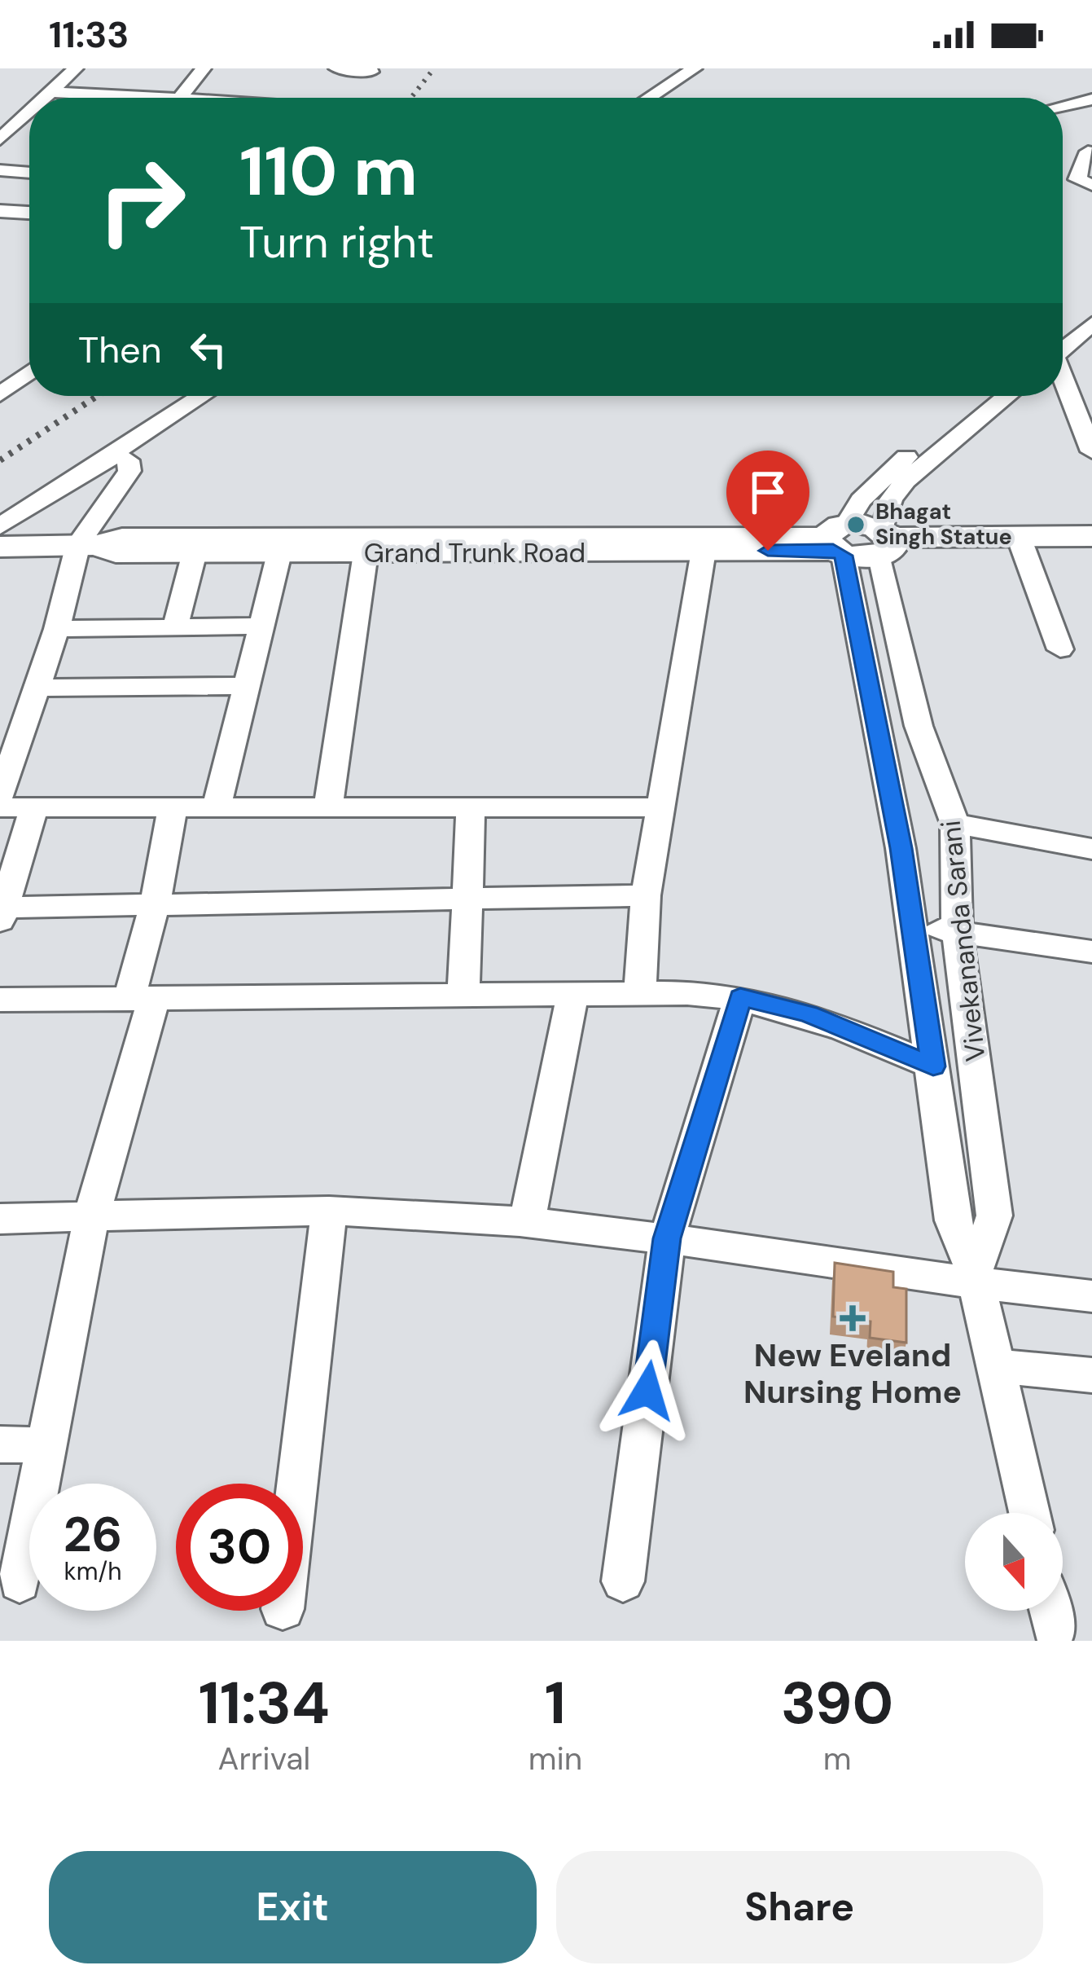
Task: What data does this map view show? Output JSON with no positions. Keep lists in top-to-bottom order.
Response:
{
  "streets": {
    "main road": ["Grand Trunk Road"],
    "street": ["Vivekananda Sarani"]
  },
  "crossings": [
    ["Grand Trunk Road", "Vivekananda Sarani"]
  ],
  "places": {
    "other": ["Bhagat Singh Statue"],
    "health": ["New Eveland Nursing Home"]
  },
  "north": "bottom",
  "page": {
    "status": "11:33",
    "turn": ["110 m", "Turn right"],
    "then": "Then",
    "speed": "26 km/h",
    "limit": "30",
    "eta": [
      "11:34",
      "Arrival",
      "1",
      "min",
      "390",
      "m"
    ],
    "buttons": ["Exit", "Share"]
  }
}
